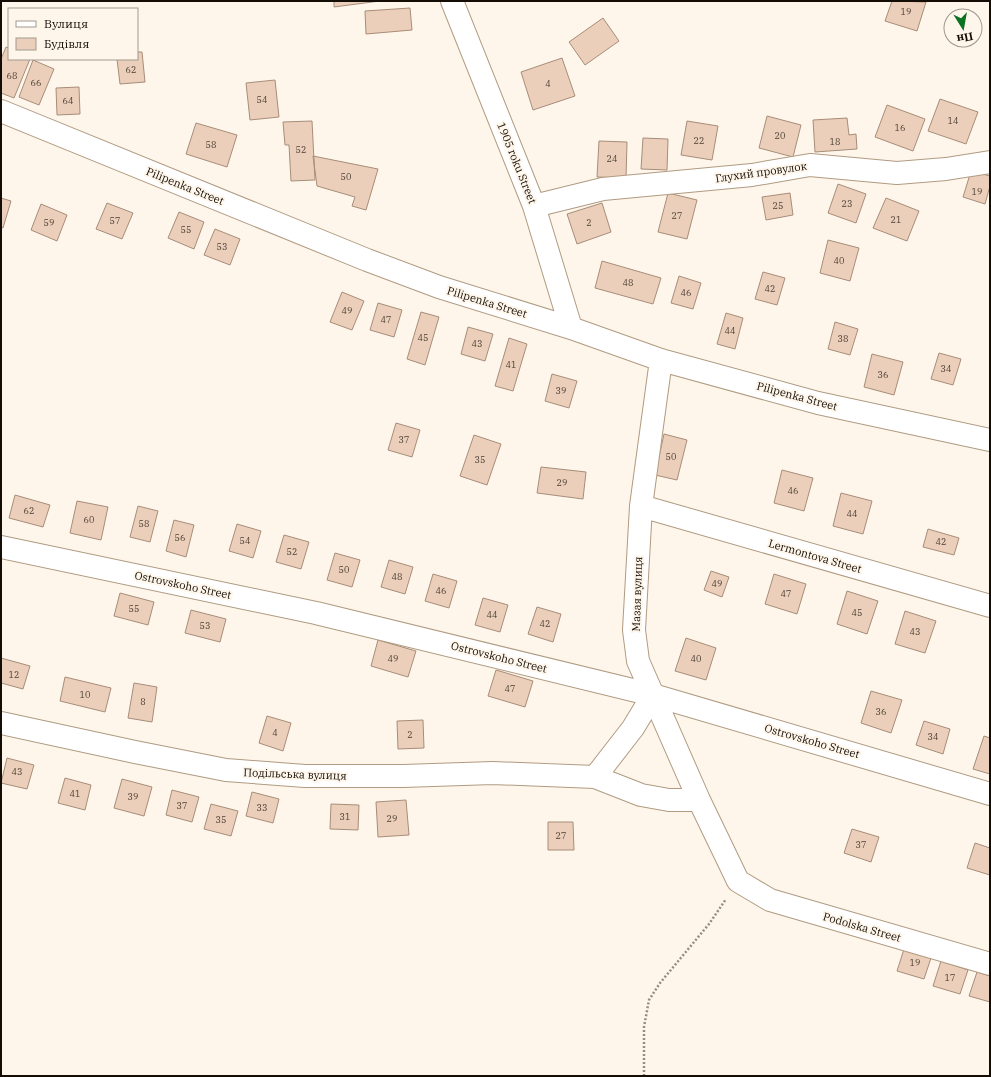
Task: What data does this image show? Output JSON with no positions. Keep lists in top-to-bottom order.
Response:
{
  "streets": {
    "street": [
      "1905 roku Street",
      "Глухий провулок",
      "Pilipenka Street",
      "Lermontova Street",
      "Ostrovskoho Street",
      "Мазая вулиця",
      "Подільська вулиця",
      "Podolska Street"
    ]
  },
  "crossings": [
    ["1905 roku Street", "Глухий провулок"],
    ["1905 roku Street", "Pilipenka Street"],
    ["Pilipenka Street", "Мазая вулиця"],
    ["Lermontova Street", "Мазая вулиця"],
    ["Ostrovskoho Street", "Мазая вулиця"],
    ["Мазая вулиця", "Подільська вулиця"],
    ["Мазая вулиця", "Podolska Street"]
  ],
  "house_numbers": [
    "19",
    "62",
    "68",
    "66",
    "4",
    "54",
    "64",
    "14",
    "16",
    "20",
    "22",
    "18",
    "58",
    "52",
    "24",
    "50",
    "19",
    "23",
    "25",
    "27",
    "21",
    "57",
    "59",
    "2",
    "55",
    "53",
    "40",
    "48",
    "42",
    "46",
    "49",
    "47",
    "44",
    "45",
    "38",
    "43",
    "41",
    "34",
    "36",
    "39",
    "37",
    "50",
    "35",
    "29",
    "46",
    "62",
    "44",
    "60",
    "58",
    "56",
    "54",
    "42",
    "52",
    "50",
    "48",
    "49",
    "46",
    "47",
    "55",
    "45",
    "44",
    "42",
    "53",
    "43",
    "49",
    "40",
    "12",
    "47",
    "10",
    "8",
    "36",
    "4",
    "2",
    "34",
    "43",
    "41",
    "39",
    "37",
    "33",
    "31",
    "29",
    "35",
    "27",
    "37",
    "19",
    "17"
  ],
  "legend": ["Вулиця", "Будівля"],
  "north": "bottom"
}
